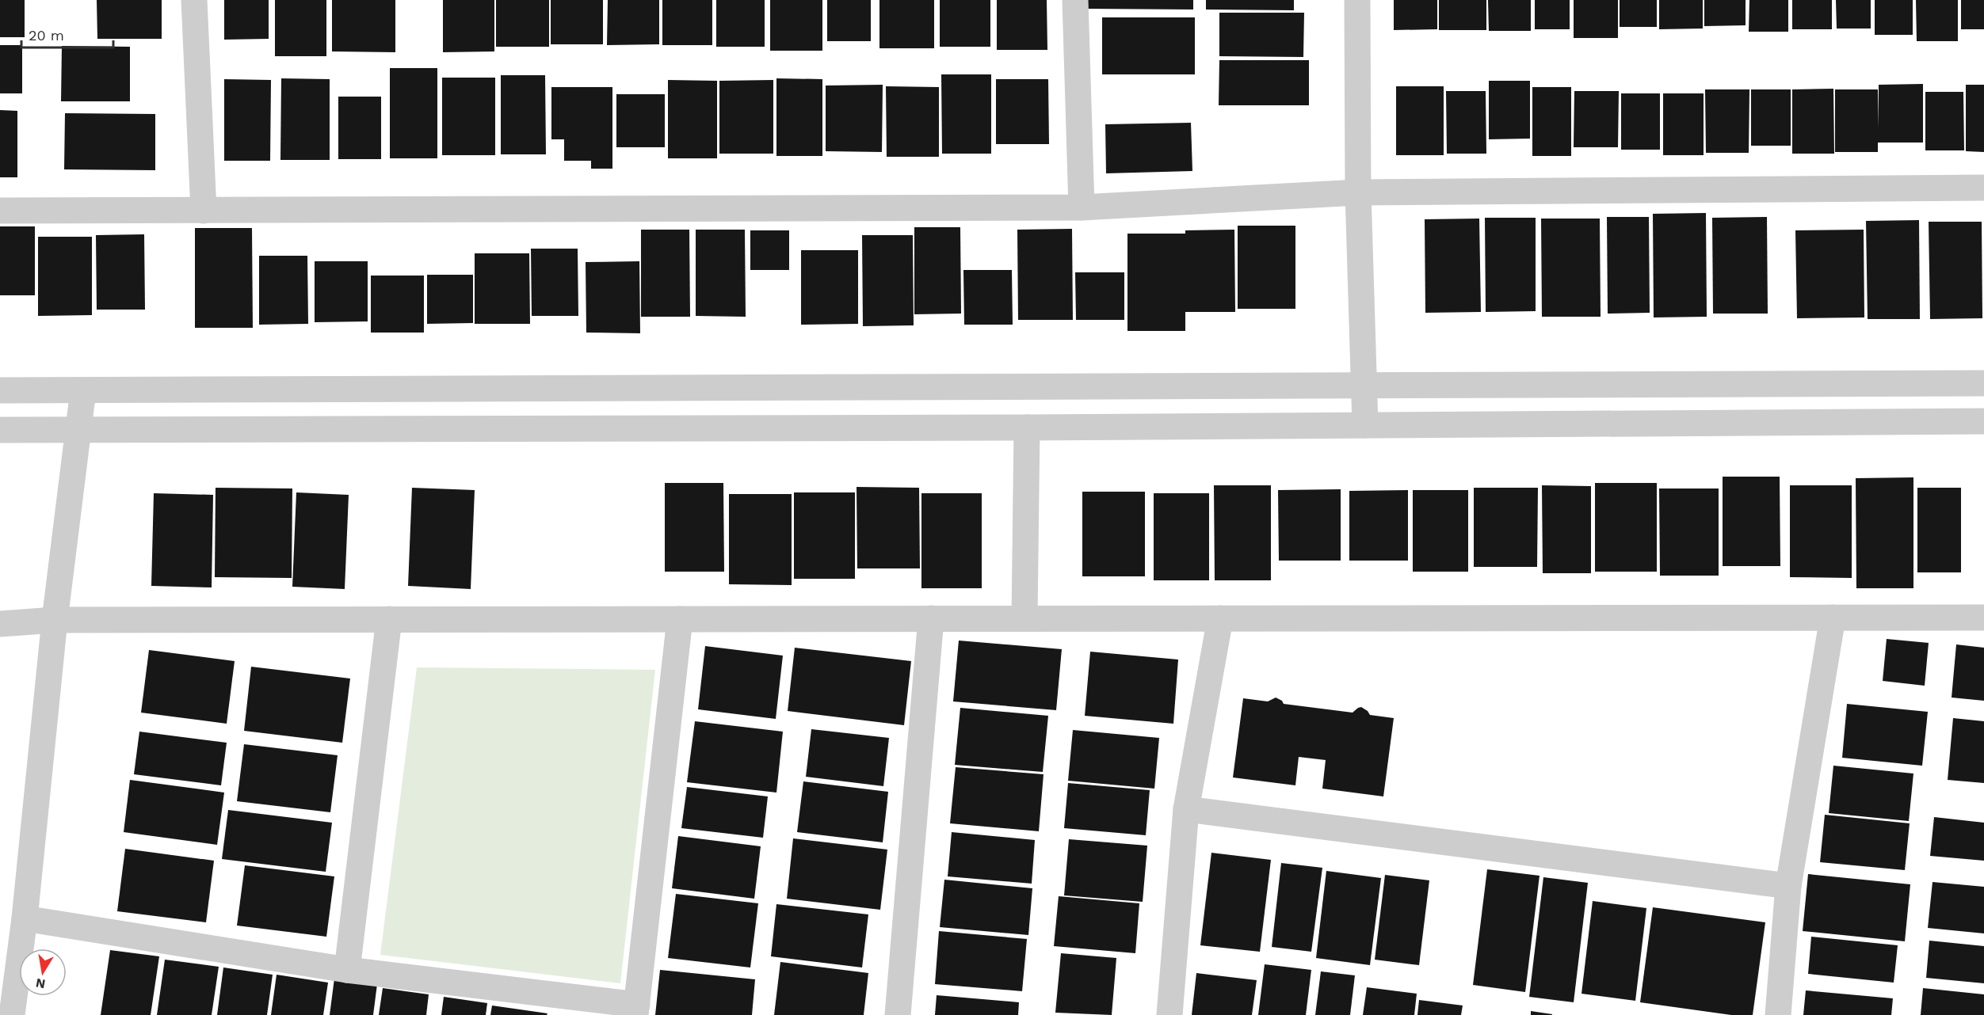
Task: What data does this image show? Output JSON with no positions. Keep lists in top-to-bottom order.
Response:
{
  "scale_bar": "20 m",
  "north": "bottom"
}
